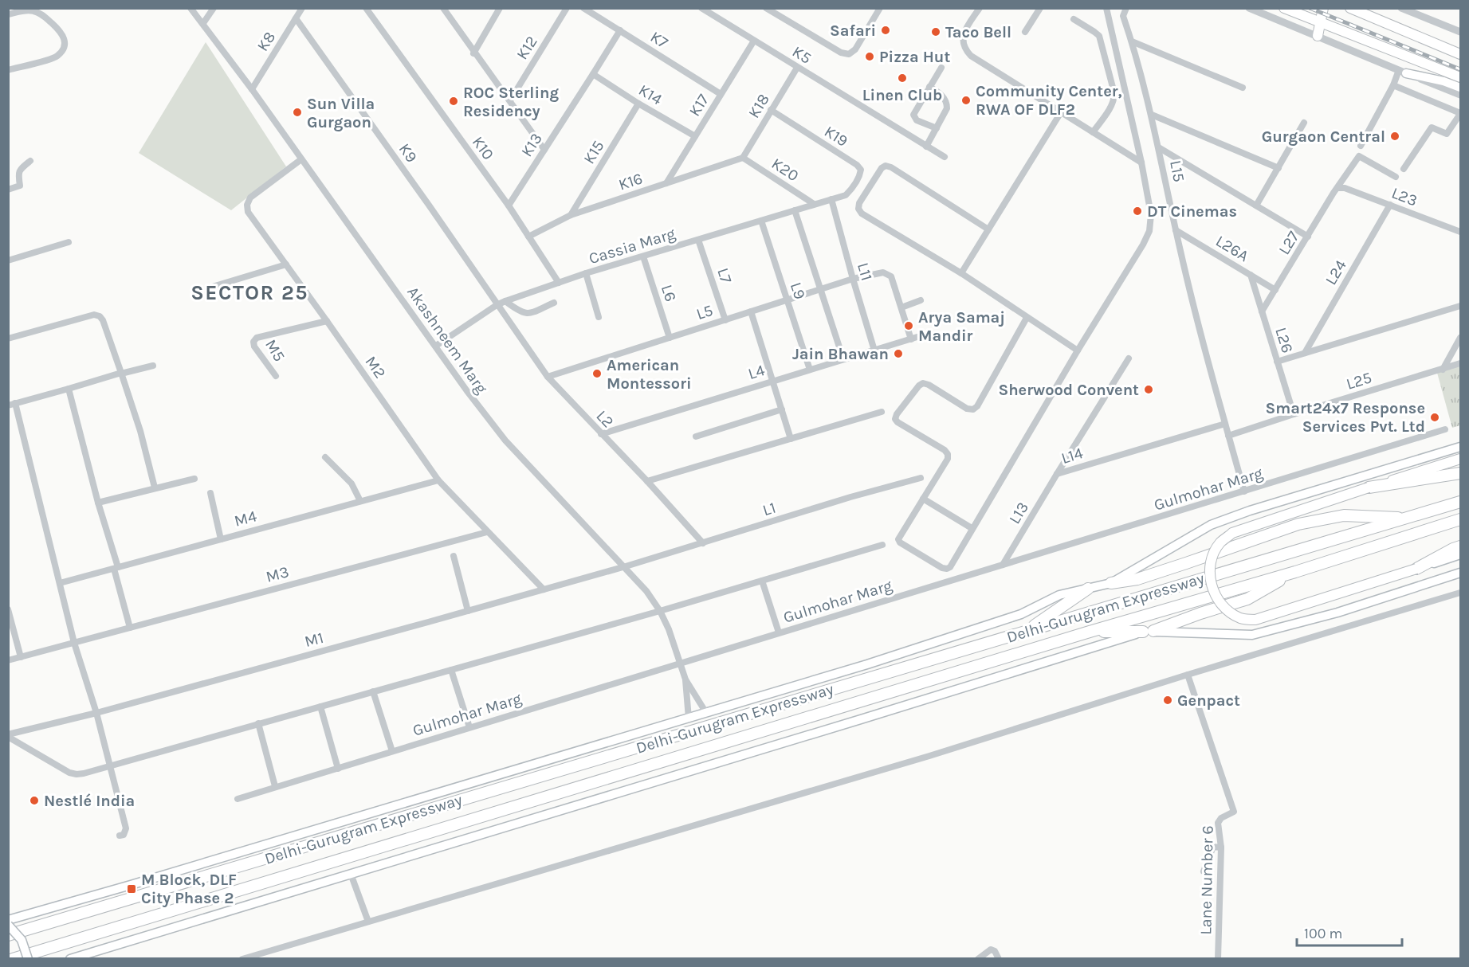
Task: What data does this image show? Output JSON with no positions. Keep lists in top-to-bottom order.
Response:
{
  "streets": {
    "highway": ["Delhi-Gurugram Expressway"],
    "street": [
      "K7",
      "K8",
      "K12",
      "K5",
      "K14",
      "K17",
      "K18",
      "K19",
      "K13",
      "K10",
      "K15",
      "K9",
      "K20",
      "L15",
      "K16",
      "L23",
      "L27",
      "Cassia Marg",
      "L26A",
      "L11",
      "L24",
      "L7",
      "L9",
      "L6",
      "L5",
      "Akashneem Marg",
      "L26",
      "M5",
      "M2",
      "L4",
      "L25",
      "L2",
      "L14",
      "Gulmohar Marg",
      "L1",
      "L13",
      "M4",
      "M3",
      "M1",
      "Lane Number 6"
    ]
  },
  "crossings": [
    ["K7", "K17"],
    ["K7", "K13"],
    ["K8", "K9"],
    ["K8", "Akashneem Marg"],
    ["K5", "K17"],
    ["K5", "K18"],
    ["K14", "K17"],
    ["K14", "K13"],
    ["K14", "K15"],
    ["K17", "K16"],
    ["K18", "K19"],
    ["K18", "K20"],
    ["K18", "K16"],
    ["K19", "Cassia Marg"],
    ["K13", "K10"],
    ["K10", "K16"],
    ["K10", "Cassia Marg"],
    ["K15", "K16"],
    ["K9", "Cassia Marg"],
    ["K9", "L2"],
    ["K20", "K16"],
    ["K20", "Cassia Marg"],
    ["L15", "L26A"],
    ["L15", "L25"],
    ["L15", "L14"],
    ["L15", "Gulmohar Marg"],
    ["L23", "L27"],
    ["L23", "L24"],
    ["L27", "L26A"],
    ["L27", "L26"],
    ["Cassia Marg", "L11"],
    ["Cassia Marg", "L7"],
    ["Cassia Marg", "L9"],
    ["Cassia Marg", "L6"],
    ["Cassia Marg", "Akashneem Marg"],
    ["Cassia Marg", "L2"],
    ["L26A", "L26"],
    ["L11", "L5"],
    ["L11", "L4"],
    ["L7", "L5"],
    ["L9", "L5"],
    ["L9", "L4"],
    ["L6", "L5"],
    ["L5", "L4"],
    ["L5", "L2"],
    ["Akashneem Marg", "M2"],
    ["Akashneem Marg", "Gulmohar Marg"],
    ["Akashneem Marg", "L1"],
    ["Akashneem Marg", "M1"],
    ["L26", "L25"],
    ["M5", "M2"],
    ["M2", "M4"],
    ["M2", "M3"],
    ["M2", "M1"],
    ["L4", "L2"],
    ["L2", "L1"],
    ["L14", "L13"],
    ["Gulmohar Marg", "L13"],
    ["L1", "M1"]
  ],
  "districts": ["SECTOR 25"],
  "places": {
    "other": [
      "Safari",
      "Taco Bell",
      "Pizza Hut",
      "Linen Club",
      "Community Center, RWA OF DLF2",
      "ROC Sterling Residency",
      "Sun Villa Gurgaon",
      "Gurgaon Central",
      "DT Cinemas",
      "Arya Samaj Mandir",
      "Jain Bhawan",
      "American Montessori",
      "Sherwood Convent",
      "Smart24x7 Response Services Pvt. Ltd",
      "Genpact",
      "Nestlé India"
    ],
    "transit": ["M Block, DLF City Phase 2"]
  },
  "scale_bar": "100 m"
}
